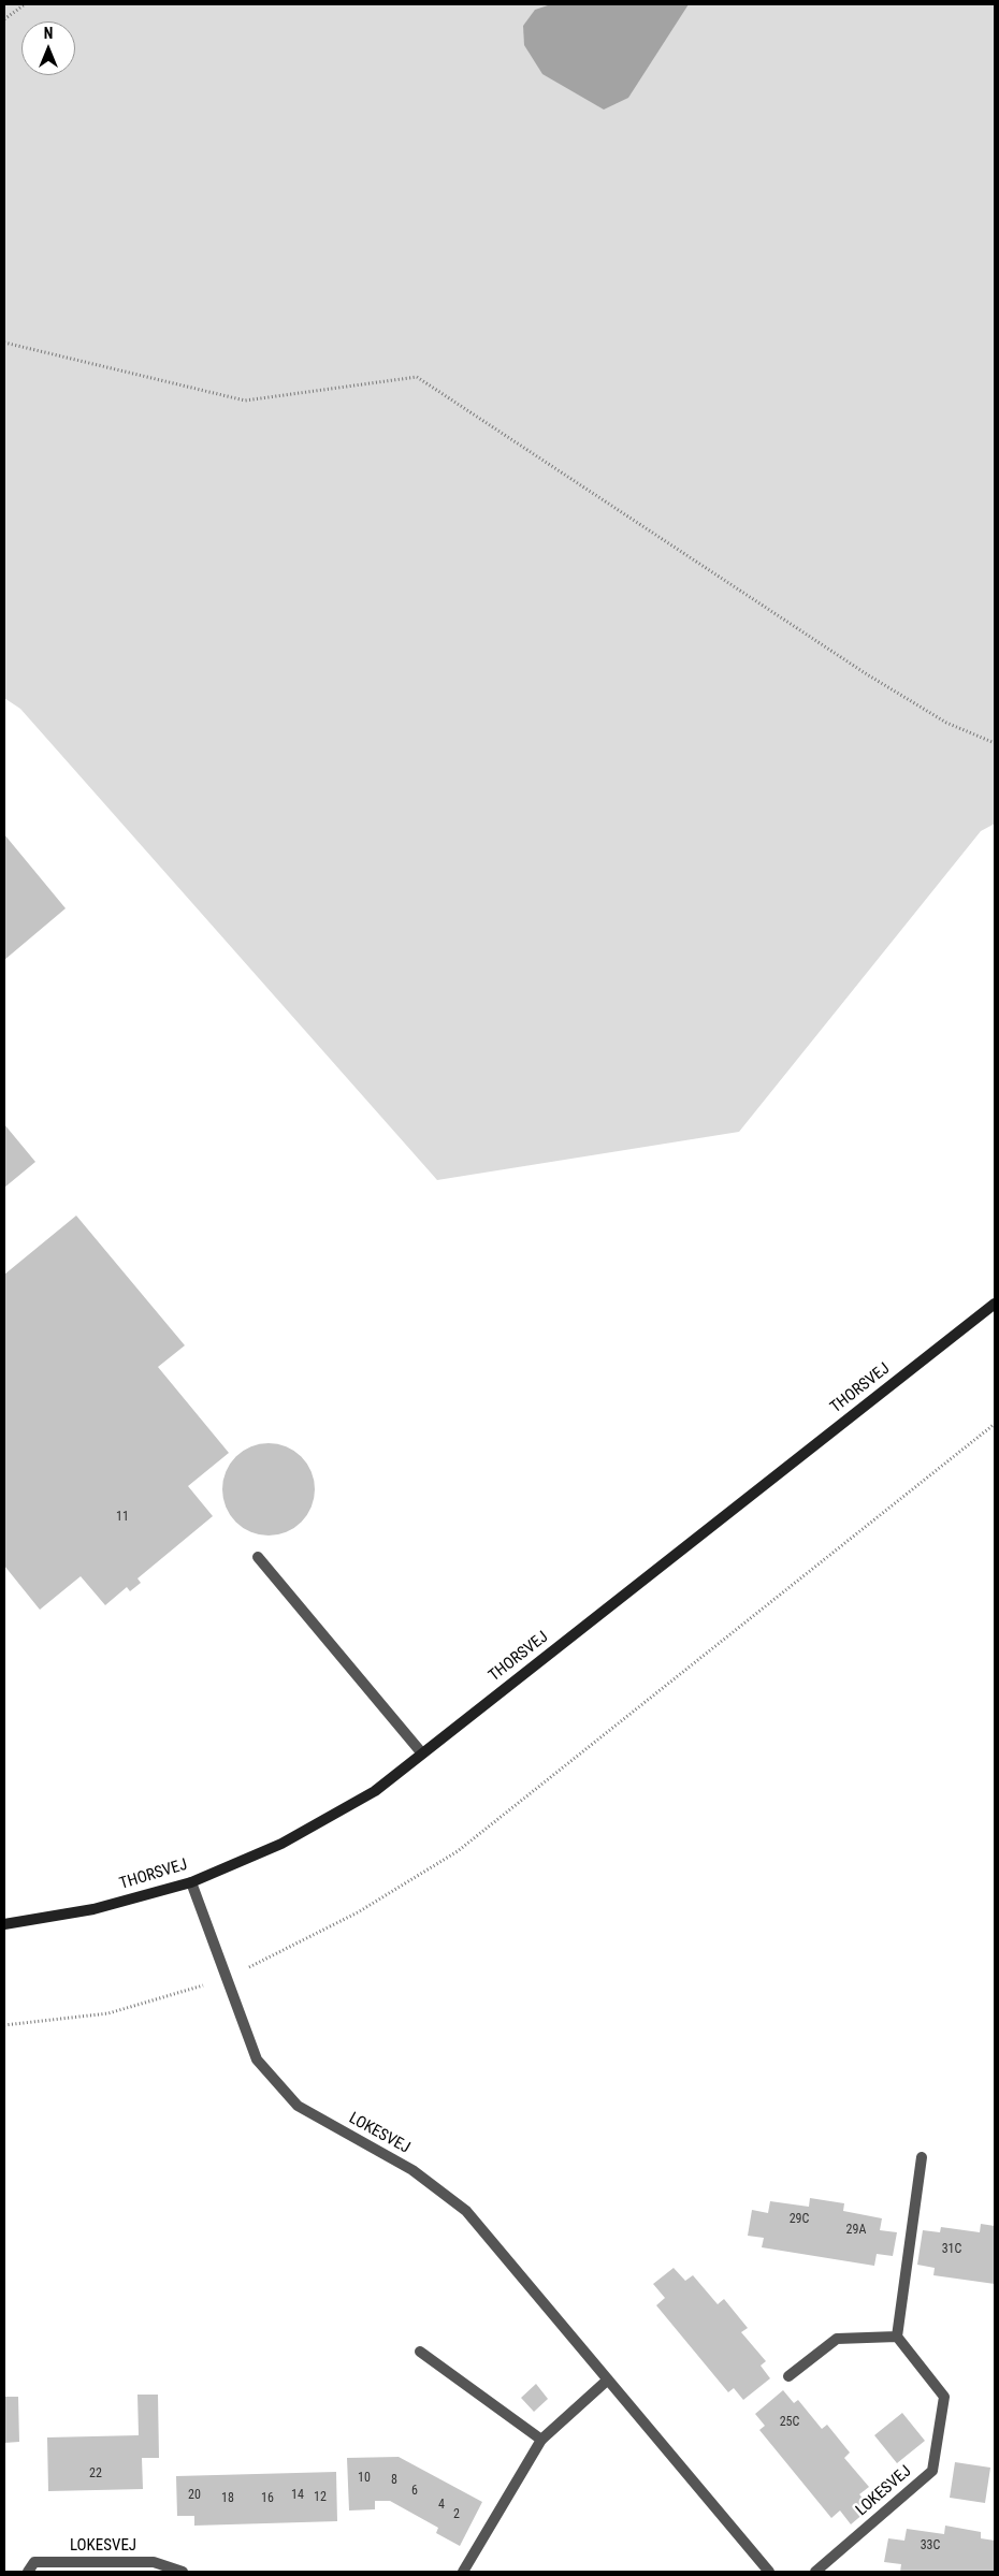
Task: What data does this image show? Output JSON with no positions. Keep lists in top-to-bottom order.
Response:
{
  "streets": {
    "street": ["THORSVEJ", "LOKESVEJ"]
  },
  "crossings": [
    ["THORSVEJ", "LOKESVEJ"]
  ],
  "house_numbers": [
    "11",
    "29C",
    "29A",
    "31C",
    "25C",
    "22",
    "10",
    "8",
    "6",
    "20",
    "14",
    "12",
    "18",
    "16",
    "4",
    "2",
    "33C"
  ],
  "north": "top"
}
